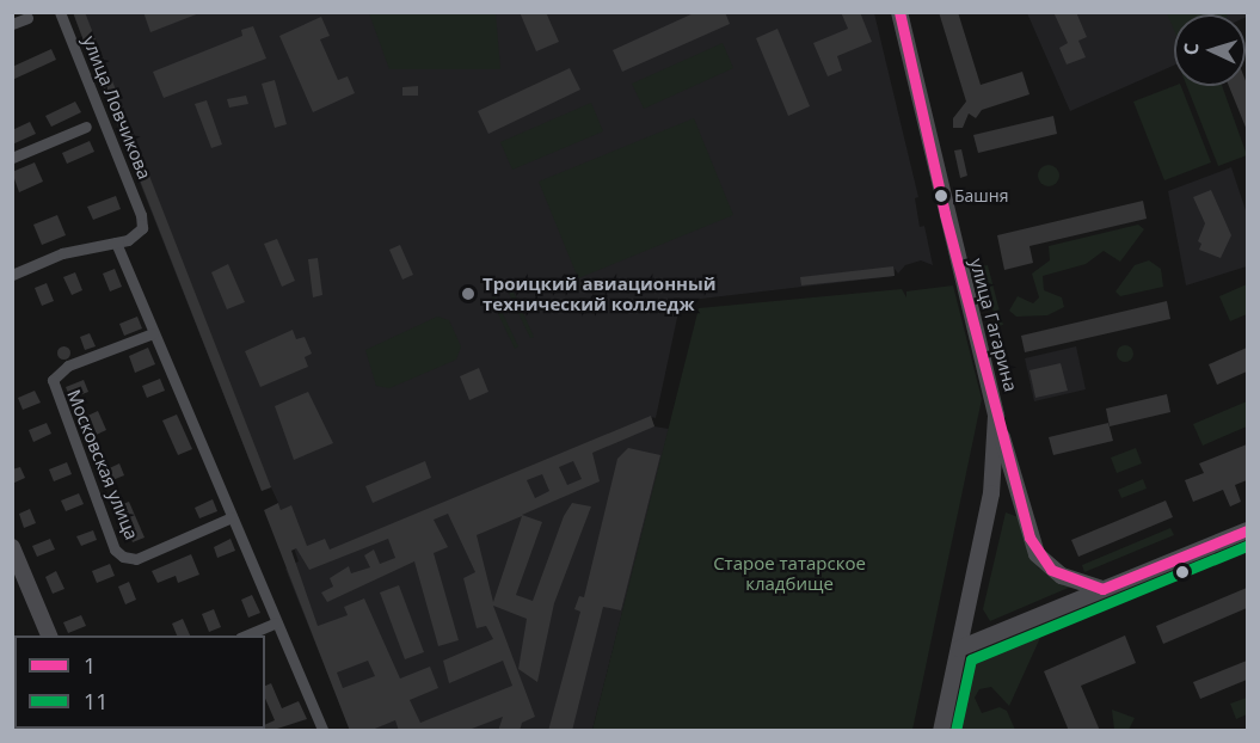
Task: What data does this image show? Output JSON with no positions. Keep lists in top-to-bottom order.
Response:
{
  "streets": {
    "main road": ["улица Гагарина"],
    "street": ["улица Ловчикова", "Московская улица"]
  },
  "parks": ["Старое татарское кладбище"],
  "places": ["Башня", "Троицкий авиационный технический колледж"],
  "lines": ["transit line 1", "transit line 11"],
  "legend": ["1", "11"],
  "north": "left"
}
